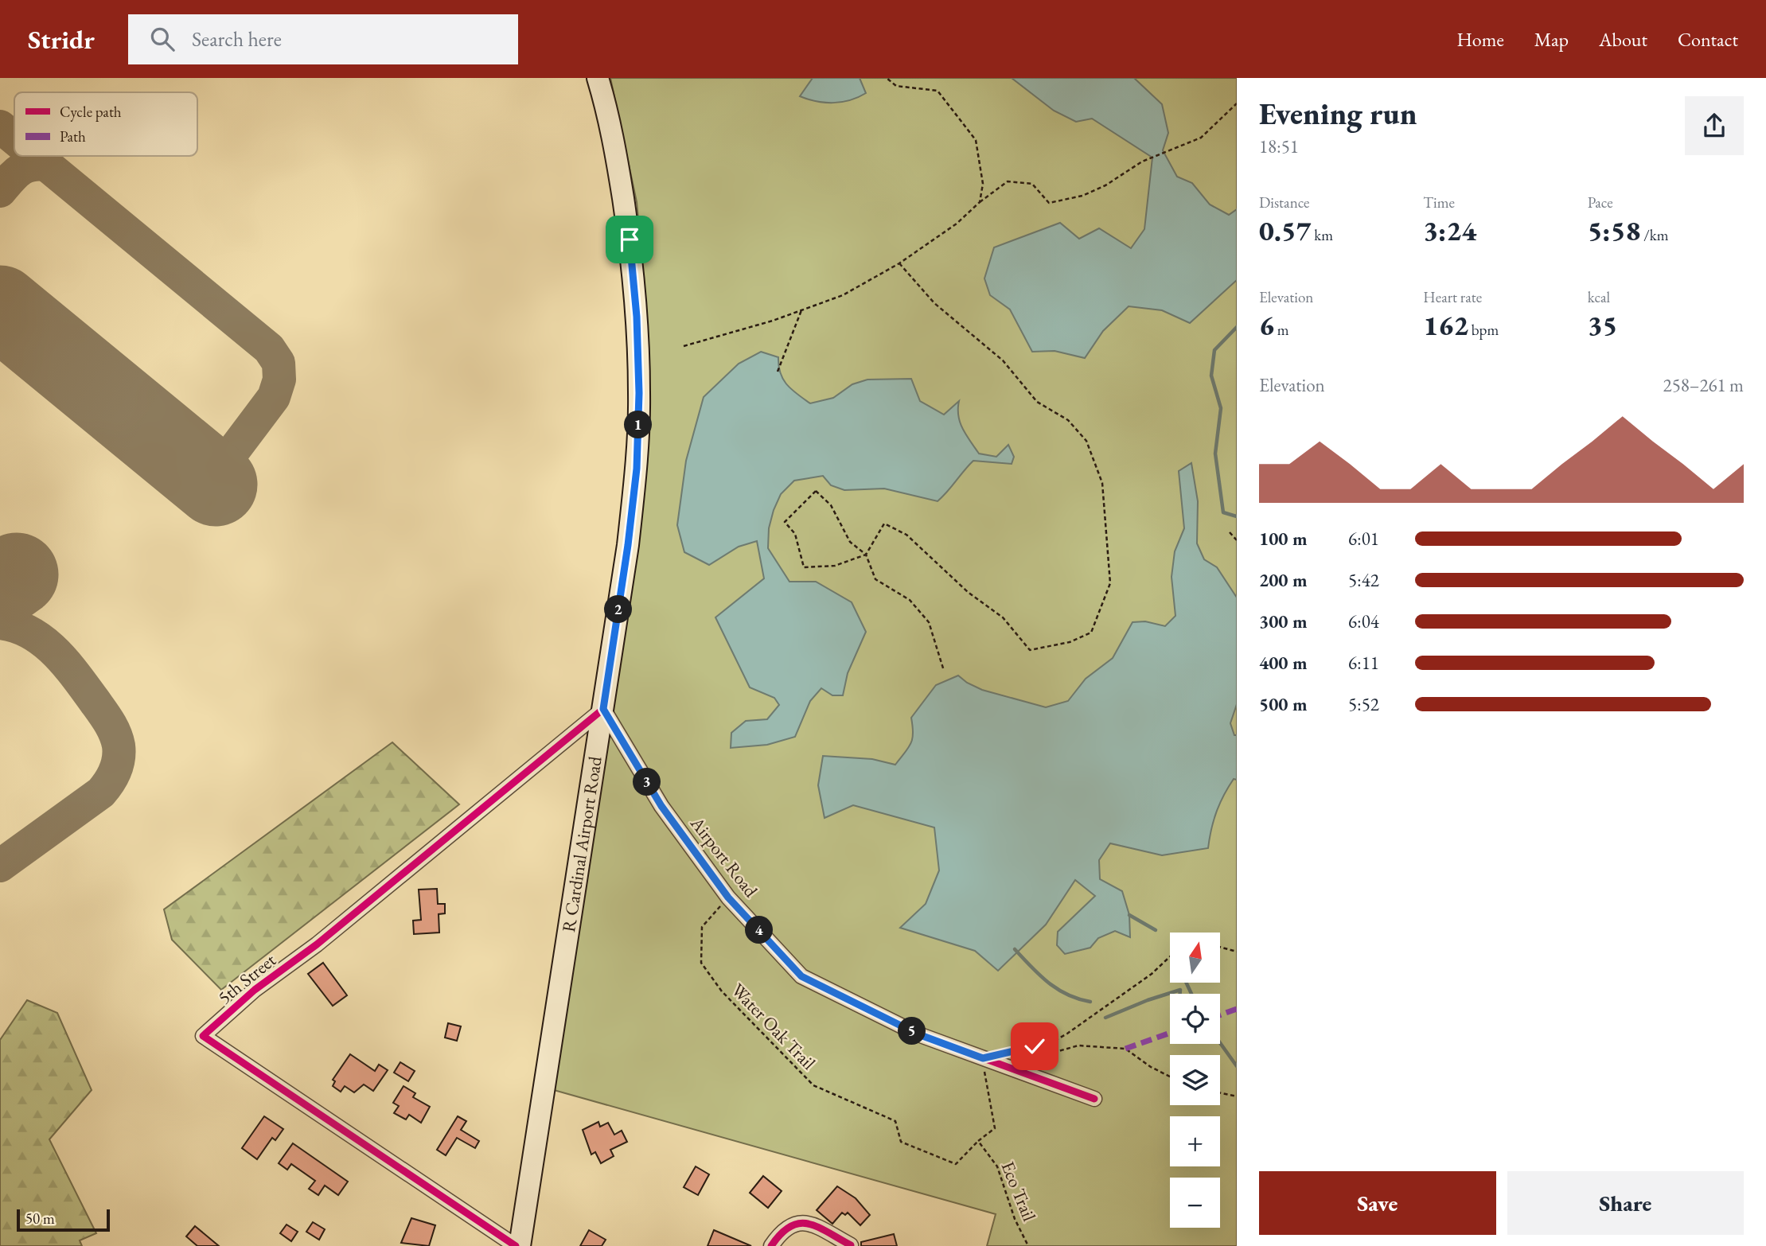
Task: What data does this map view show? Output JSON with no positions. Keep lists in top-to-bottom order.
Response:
{
  "streets": {
    "main road": ["R Cardinal Airport Road"],
    "street": ["Airport Road", "5th Street"],
    "path": ["Water Oak Trail", "Eco Trail"]
  },
  "crossings": [
    ["R Cardinal Airport Road", "Airport Road"],
    ["R Cardinal Airport Road", "5th Street"],
    ["Airport Road", "5th Street"],
    ["Airport Road", "Water Oak Trail"],
    ["Water Oak Trail", "Eco Trail"]
  ],
  "legend": ["Cycle path", "Path"],
  "scale_bar": "50 m",
  "north": "top",
  "page": {
    "header": "Stridr",
    "search": "Search here",
    "nav": [
      "Home",
      "Map",
      "About",
      "Contact"
    ],
    "heading": ["Evening run", "18:51"],
    "stats": [
      ["Distance", "0.57 km"],
      ["Time", "3:24"],
      ["Pace", "5:58 /km"],
      ["Elevation", "6 m"],
      ["Heart rate", "162 bpm"],
      ["kcal", "35"]
    ],
    "chart": ["Elevation", "258–261 m"],
    "pins": [
      "1",
      "2",
      "3",
      "4",
      "5"
    ],
    "list": [
      {
        "name": "100 m",
        "note": "6:01"
      },
      {
        "name": "200 m",
        "note": "5:42"
      },
      {
        "name": "300 m",
        "note": "6:04"
      },
      {
        "name": "400 m",
        "note": "6:11"
      },
      {
        "name": "500 m",
        "note": "5:52"
      }
    ],
    "map_buttons": ["+", "−"],
    "buttons": ["Save", "Share"],
    "scale": "50 m"
  }
}
